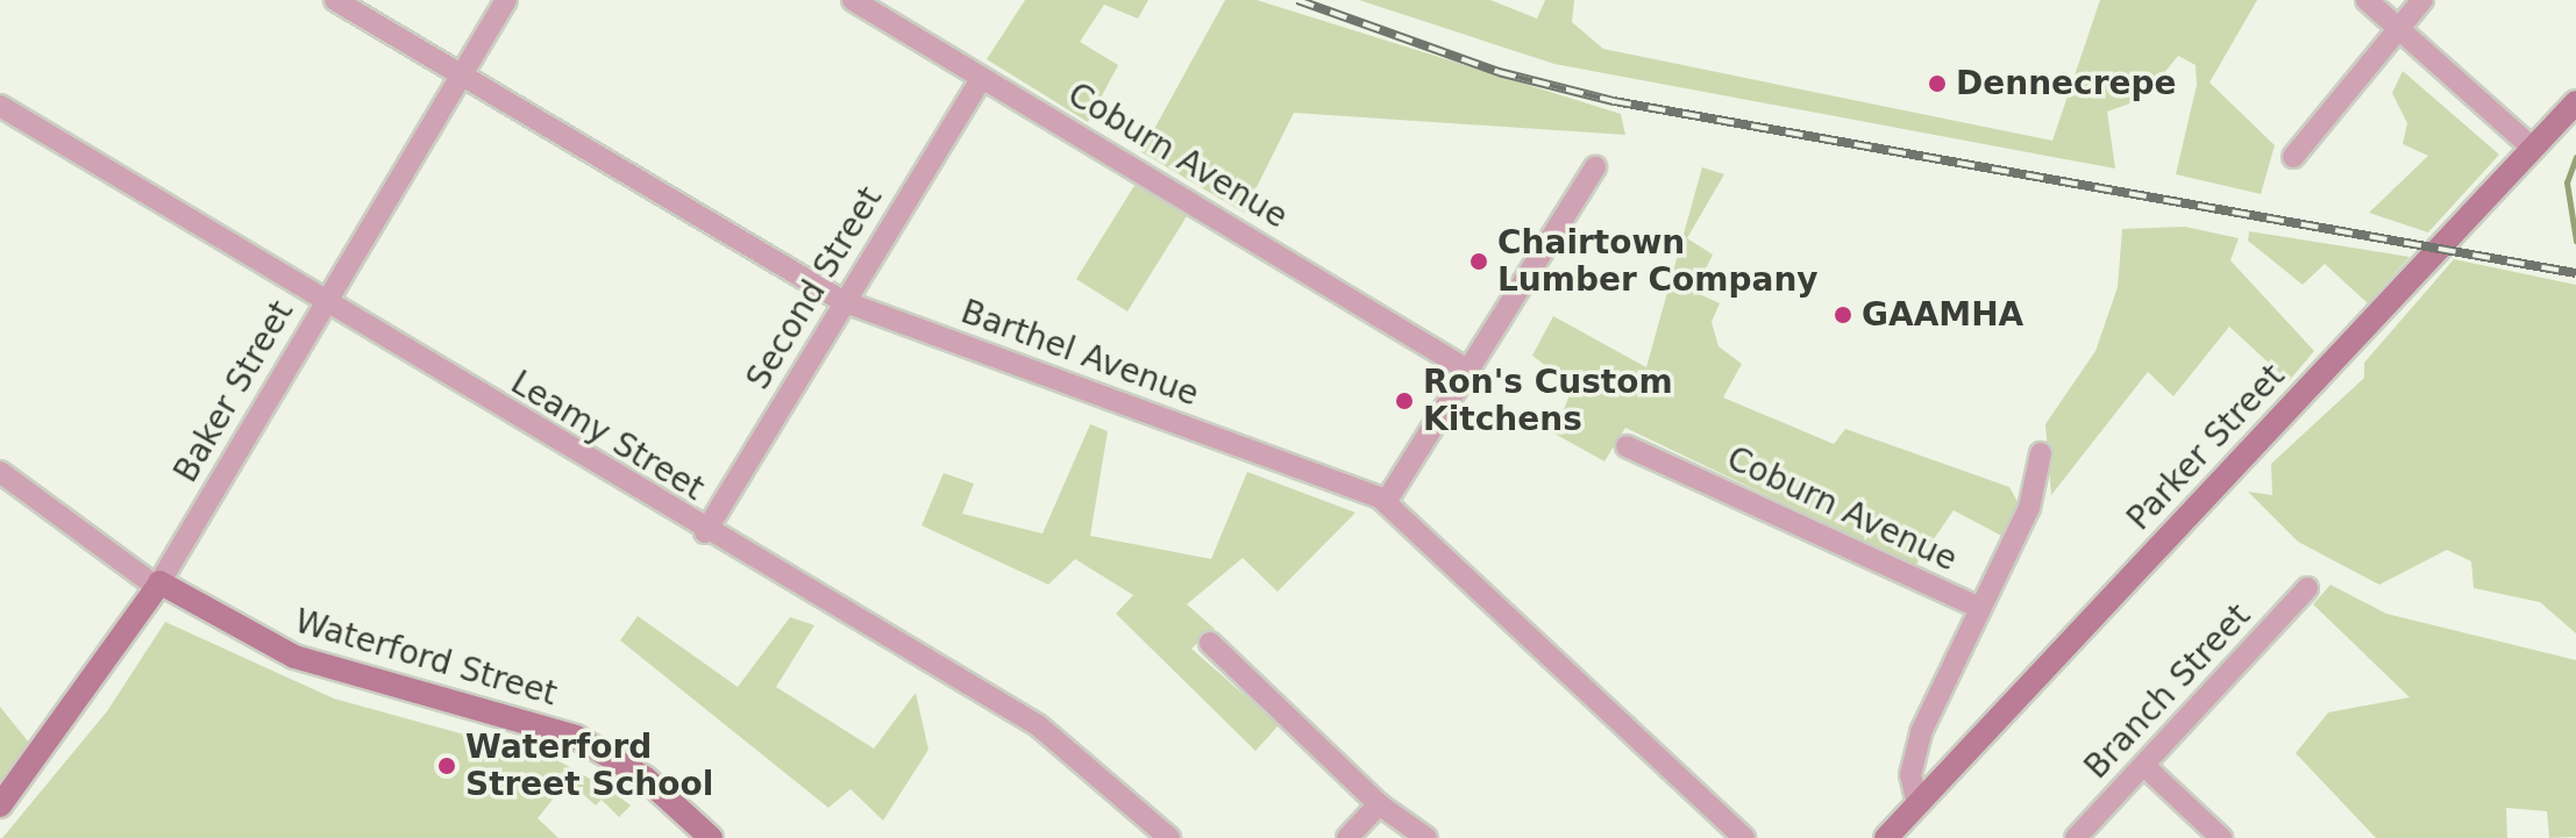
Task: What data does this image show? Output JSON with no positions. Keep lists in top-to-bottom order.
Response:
{
  "streets": {
    "main road": ["Baker Street", "Parker Street", "Waterford Street"],
    "street": [
      "Coburn Avenue",
      "Second Street",
      "Barthel Avenue",
      "Leamy Street",
      "Branch Street"
    ]
  },
  "crossings": [
    ["Coburn Avenue", "Second Street"],
    ["Second Street", "Barthel Avenue"],
    ["Second Street", "Leamy Street"],
    ["Barthel Avenue", "Baker Street"],
    ["Baker Street", "Leamy Street"],
    ["Baker Street", "Waterford Street"]
  ],
  "places": [
    "Dennecrepe",
    "Chairtown Lumber Company",
    "GAAMHA",
    "Ron's Custom Kitchens",
    "Waterford Street School"
  ]
}
